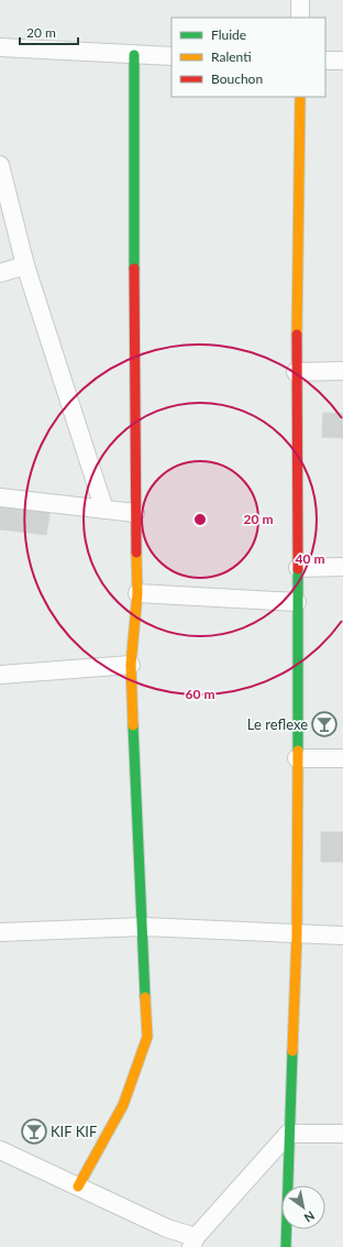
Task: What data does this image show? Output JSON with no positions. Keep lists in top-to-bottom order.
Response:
{
  "places": {
    "bar": ["Le reflexe", "KIF KIF"]
  },
  "legend": ["Fluide", "Ralenti", "Bouchon"],
  "scale_bar": "20 m",
  "north": "bottom right",
  "rings": ["20 m", "40 m", "60 m"]
}
